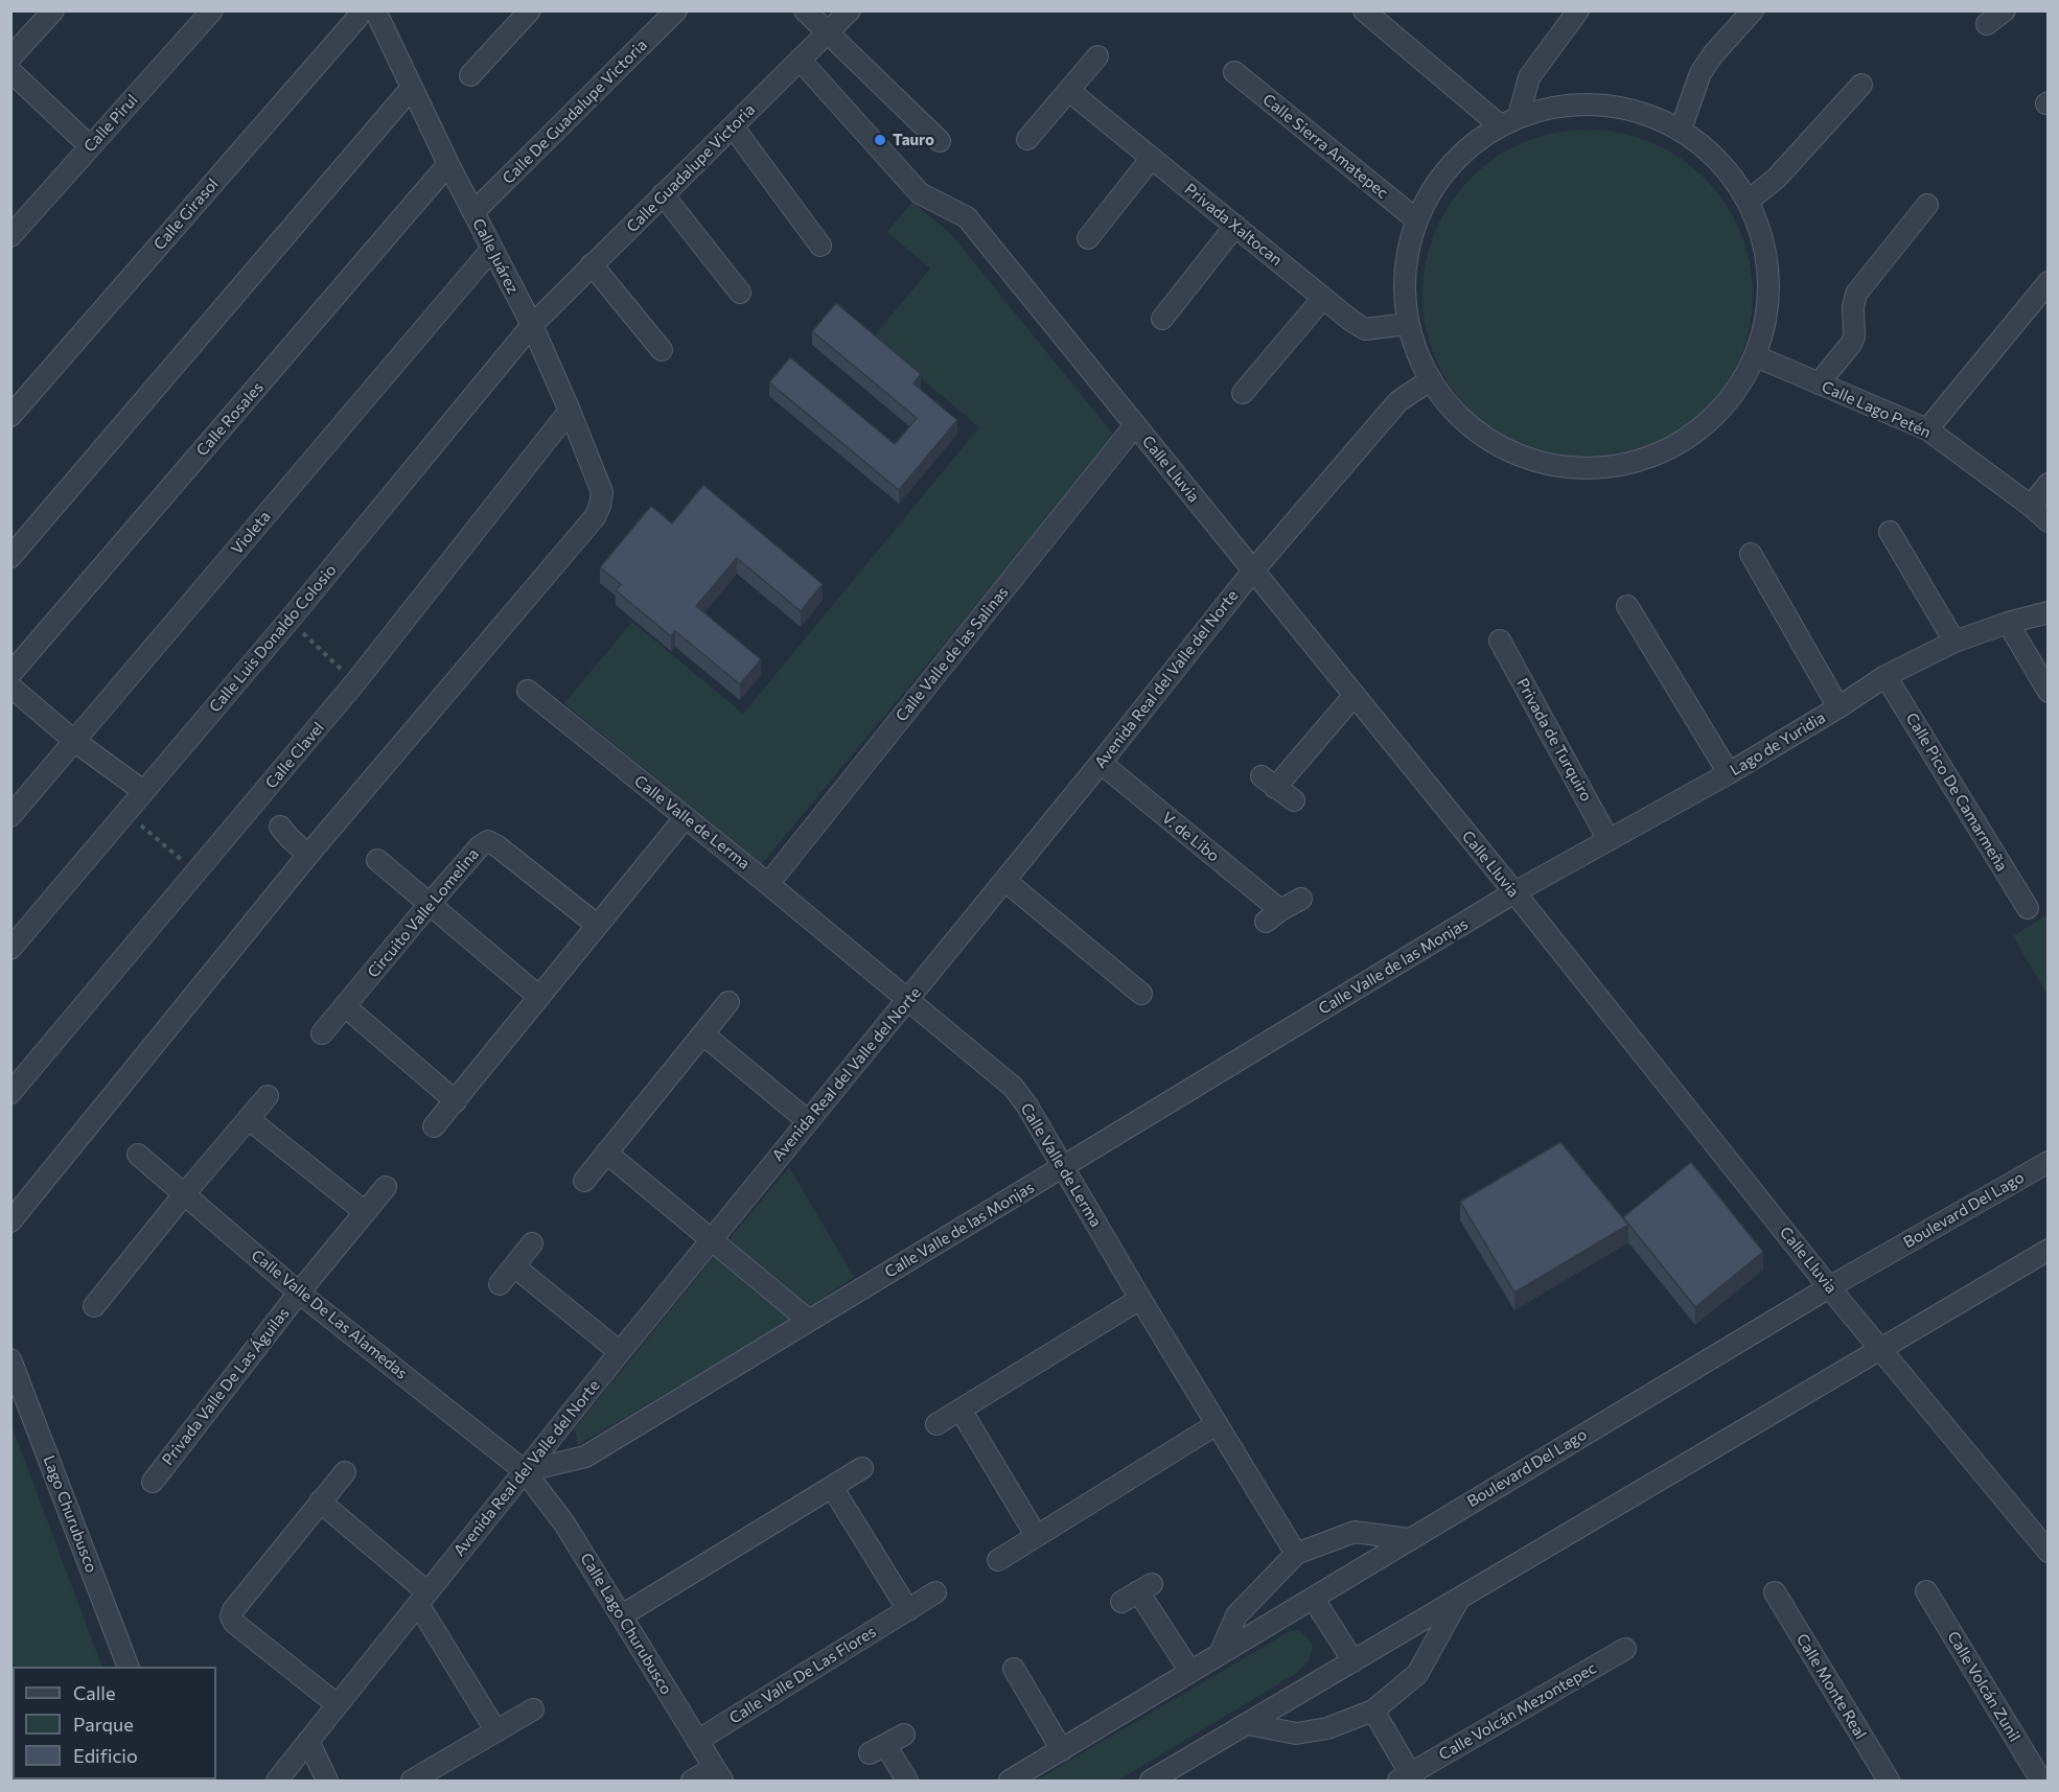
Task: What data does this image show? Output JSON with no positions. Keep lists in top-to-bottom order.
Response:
{
  "streets": {
    "street": [
      "Calle De Guadalupe Victoria",
      "Calle Pirul",
      "Calle Sierra Amatepec",
      "Calle Guadalupe Victoria",
      "Calle Girasol",
      "Privada Xaltocan",
      "Calle Juárez",
      "Calle Lago Petén",
      "Calle Rosales",
      "Calle Lluvia",
      "Violeta",
      "Calle Luis Donaldo Colosio",
      "Calle Valle de las Salinas",
      "Avenida Real del Valle del Norte",
      "Privada de Turquiro",
      "Lago de Yuridia",
      "Calle Clavel",
      "Calle Pico De Camarmeña",
      "Calle Valle de Lerma",
      "V. de Libo",
      "Circuito Valle Lomelina",
      "Calle Valle de las Monjas",
      "Boulevard Del Lago",
      "Calle Valle De Las Alamedas",
      "Privada Valle De Las Águilas",
      "Lago Churubusco",
      "Calle Lago Churubusco",
      "Calle Valle De Las Flores",
      "Calle Monte Real",
      "Calle Volcán Zunil",
      "Calle Volcán Mezontepec"
    ]
  },
  "crossings": [
    ["Calle De Guadalupe Victoria", "Calle Juárez"],
    ["Calle Guadalupe Victoria", "Calle Juárez"],
    ["Calle Guadalupe Victoria", "Calle Lluvia"],
    ["Calle Guadalupe Victoria", "Calle Luis Donaldo Colosio"],
    ["Calle Juárez", "Calle Rosales"],
    ["Calle Juárez", "Violeta"],
    ["Calle Juárez", "Calle Luis Donaldo Colosio"],
    ["Calle Juárez", "Calle Clavel"],
    ["Calle Lluvia", "Calle Valle de las Salinas"],
    ["Calle Lluvia", "Avenida Real del Valle del Norte"],
    ["Calle Lluvia", "Lago de Yuridia"],
    ["Calle Lluvia", "Calle Valle de las Monjas"],
    ["Calle Lluvia", "Boulevard Del Lago"],
    ["Calle Valle de las Salinas", "Calle Valle de Lerma"],
    ["Avenida Real del Valle del Norte", "Calle Valle de Lerma"],
    ["Avenida Real del Valle del Norte", "V. de Libo"],
    ["Avenida Real del Valle del Norte", "Calle Valle de las Monjas"],
    ["Avenida Real del Valle del Norte", "Calle Valle De Las Alamedas"],
    ["Avenida Real del Valle del Norte", "Calle Lago Churubusco"],
    ["Privada de Turquiro", "Lago de Yuridia"],
    ["Lago de Yuridia", "Calle Pico De Camarmeña"],
    ["Lago de Yuridia", "Calle Valle de las Monjas"],
    ["Calle Valle de Lerma", "Calle Valle de las Monjas"],
    ["Calle Valle de las Monjas", "Calle Valle De Las Alamedas"],
    ["Calle Valle de las Monjas", "Calle Lago Churubusco"],
    ["Calle Valle De Las Alamedas", "Privada Valle De Las Águilas"],
    ["Calle Valle De Las Alamedas", "Calle Lago Churubusco"],
    ["Calle Lago Churubusco", "Calle Valle De Las Flores"]
  ],
  "places": ["Tauro"],
  "legend": ["Calle", "Parque", "Edificio"]
}
